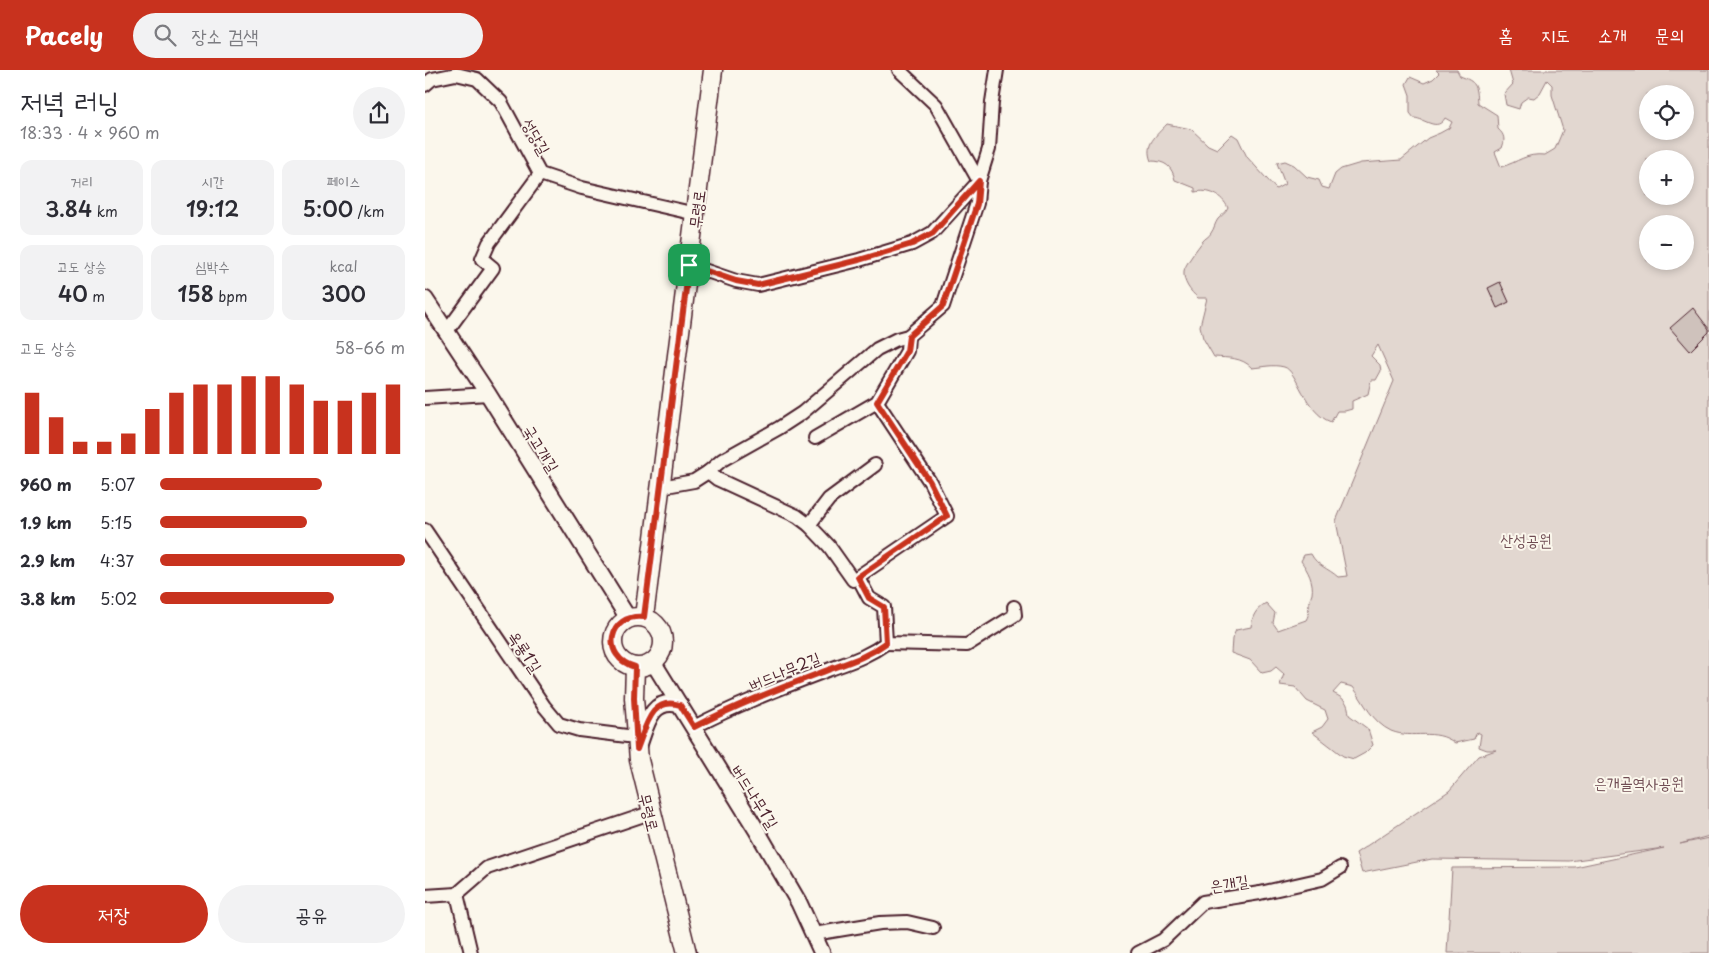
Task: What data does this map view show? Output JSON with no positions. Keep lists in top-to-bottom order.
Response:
{
  "streets": {
    "main road": ["무령로"],
    "street": [
      "성당길",
      "국고개길",
      "옥룡1길",
      "버드나무2길",
      "버드나무1길",
      "은개길"
    ]
  },
  "crossings": [
    ["성당길", "무령로"],
    ["무령로", "국고개길"],
    ["무령로", "옥룡1길"],
    ["무령로", "버드나무1길"],
    ["국고개길", "버드나무1길"],
    ["버드나무2길", "버드나무1길"]
  ],
  "parks": ["산성공원", "은개골역사공원"],
  "page": {
    "header": "Pacely",
    "search": "장소 검색",
    "nav": [
      "홈",
      "지도",
      "소개",
      "문의"
    ],
    "heading": ["저녁 러닝", "18:33 · 4 × 960 m"],
    "map_buttons": ["+", "−"],
    "stats": [
      ["거리", "3.84 km"],
      ["시간", "19:12"],
      ["페이스", "5:00 /km"],
      ["고도 상승", "40 m"],
      ["심박수", "158 bpm"],
      ["kcal", "300"]
    ],
    "chart": ["고도 상승", "58–66 m"],
    "list": [
      {
        "name": "960 m",
        "note": "5:07"
      },
      {
        "name": "1.9 km",
        "note": "5:15"
      },
      {
        "name": "2.9 km",
        "note": "4:37"
      },
      {
        "name": "3.8 km",
        "note": "5:02"
      }
    ],
    "buttons": ["저장", "공유"]
  }
}
